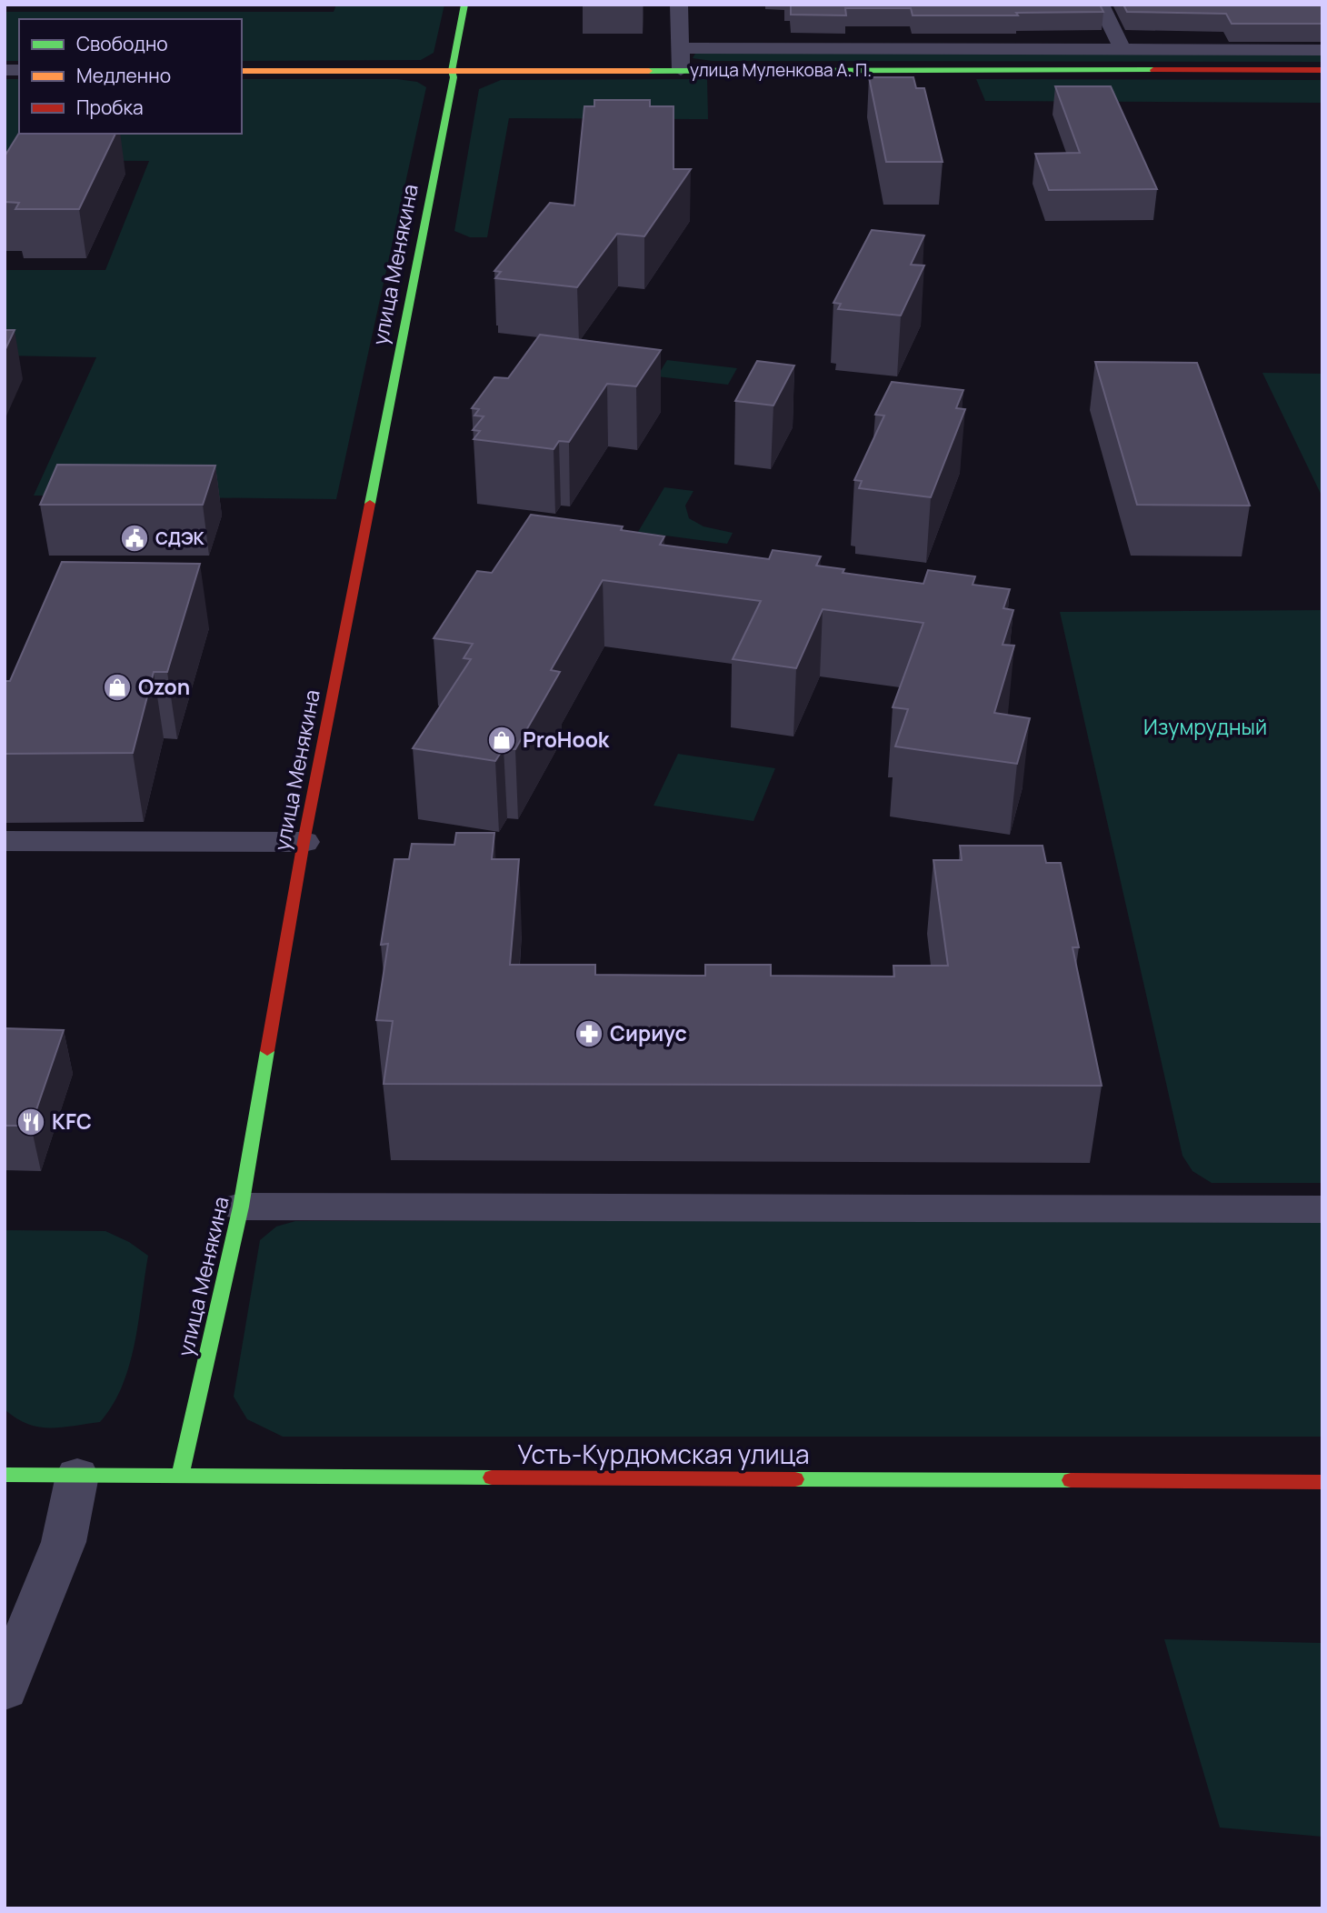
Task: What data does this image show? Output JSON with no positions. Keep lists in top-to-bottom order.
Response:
{
  "streets": {
    "street": ["улица Муленкова А. П.", "улица Менякина", "Усть-Курдюмская улица"]
  },
  "crossings": [
    ["улица Муленкова А. П.", "улица Менякина"],
    ["улица Менякина", "Усть-Курдюмская улица"]
  ],
  "parks": ["Изумрудный"],
  "places": {
    "public building": ["СДЭК"],
    "shop": ["Ozon", "ProHook"],
    "pharmacy": ["Сириус"],
    "restaurant": ["KFC"]
  },
  "legend": ["Свободно", "Медленно", "Пробка"]
}
